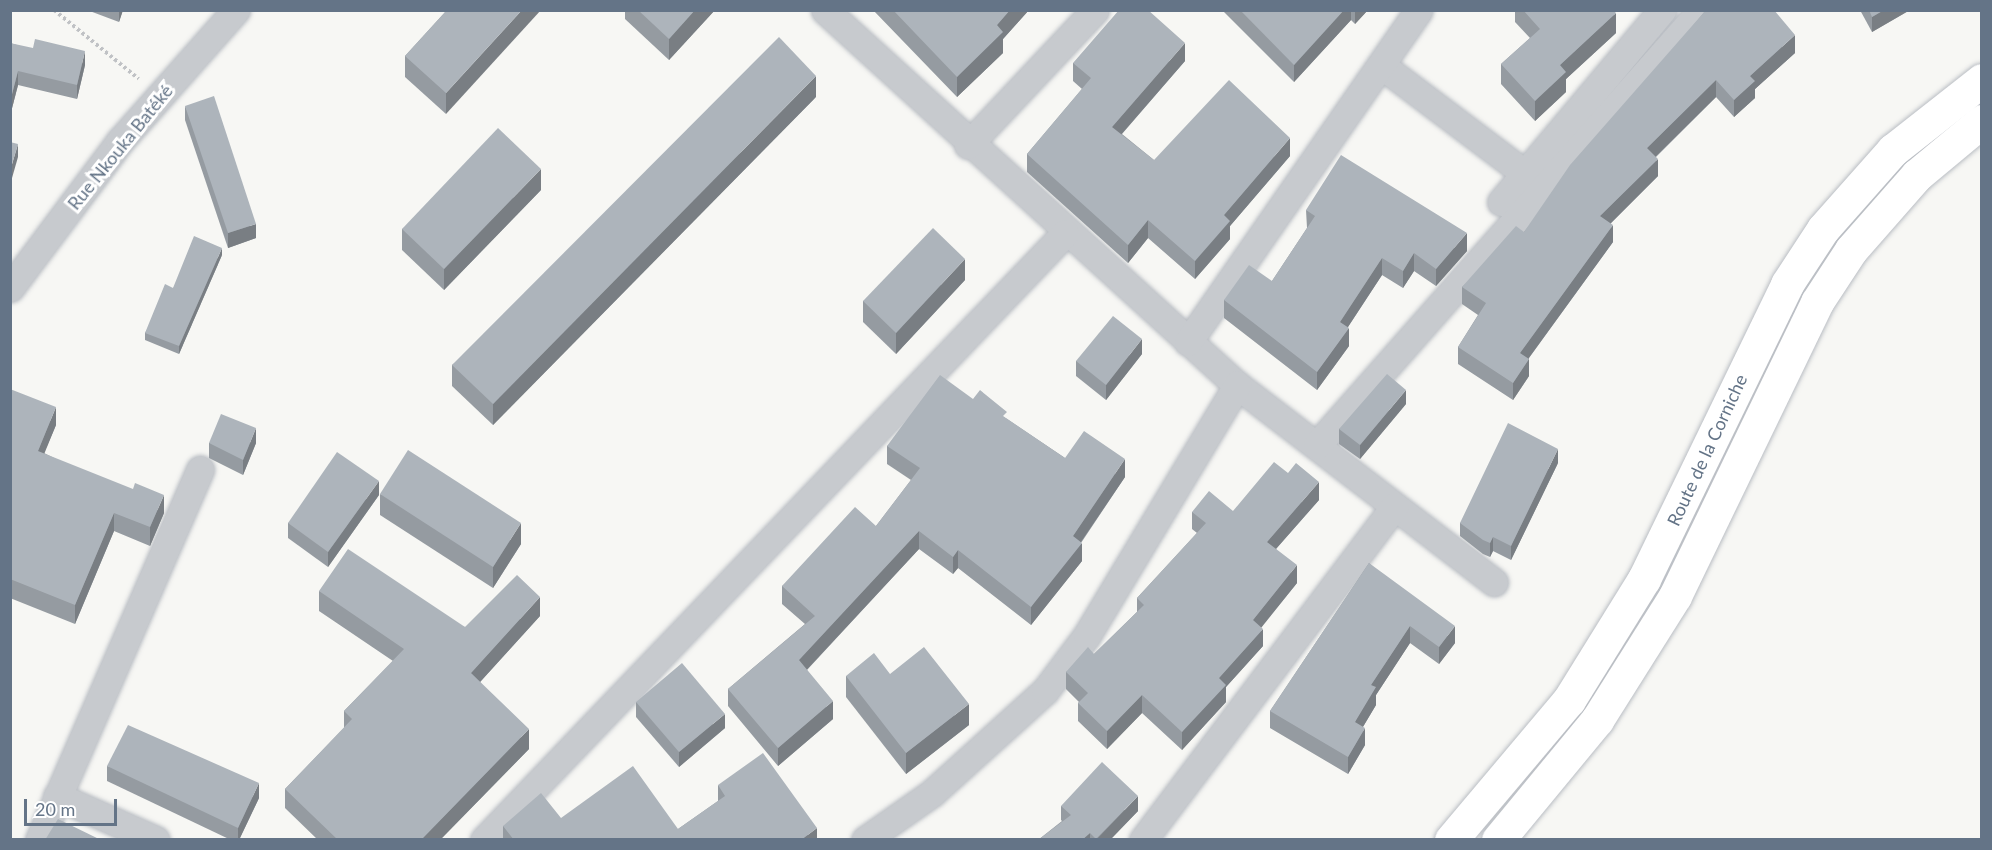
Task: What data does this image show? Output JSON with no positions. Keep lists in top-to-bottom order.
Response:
{
  "streets": {
    "main road": ["Route de la Corniche"],
    "street": ["Rue Nkouka Batéké"]
  },
  "scale_bar": "20 m"
}
